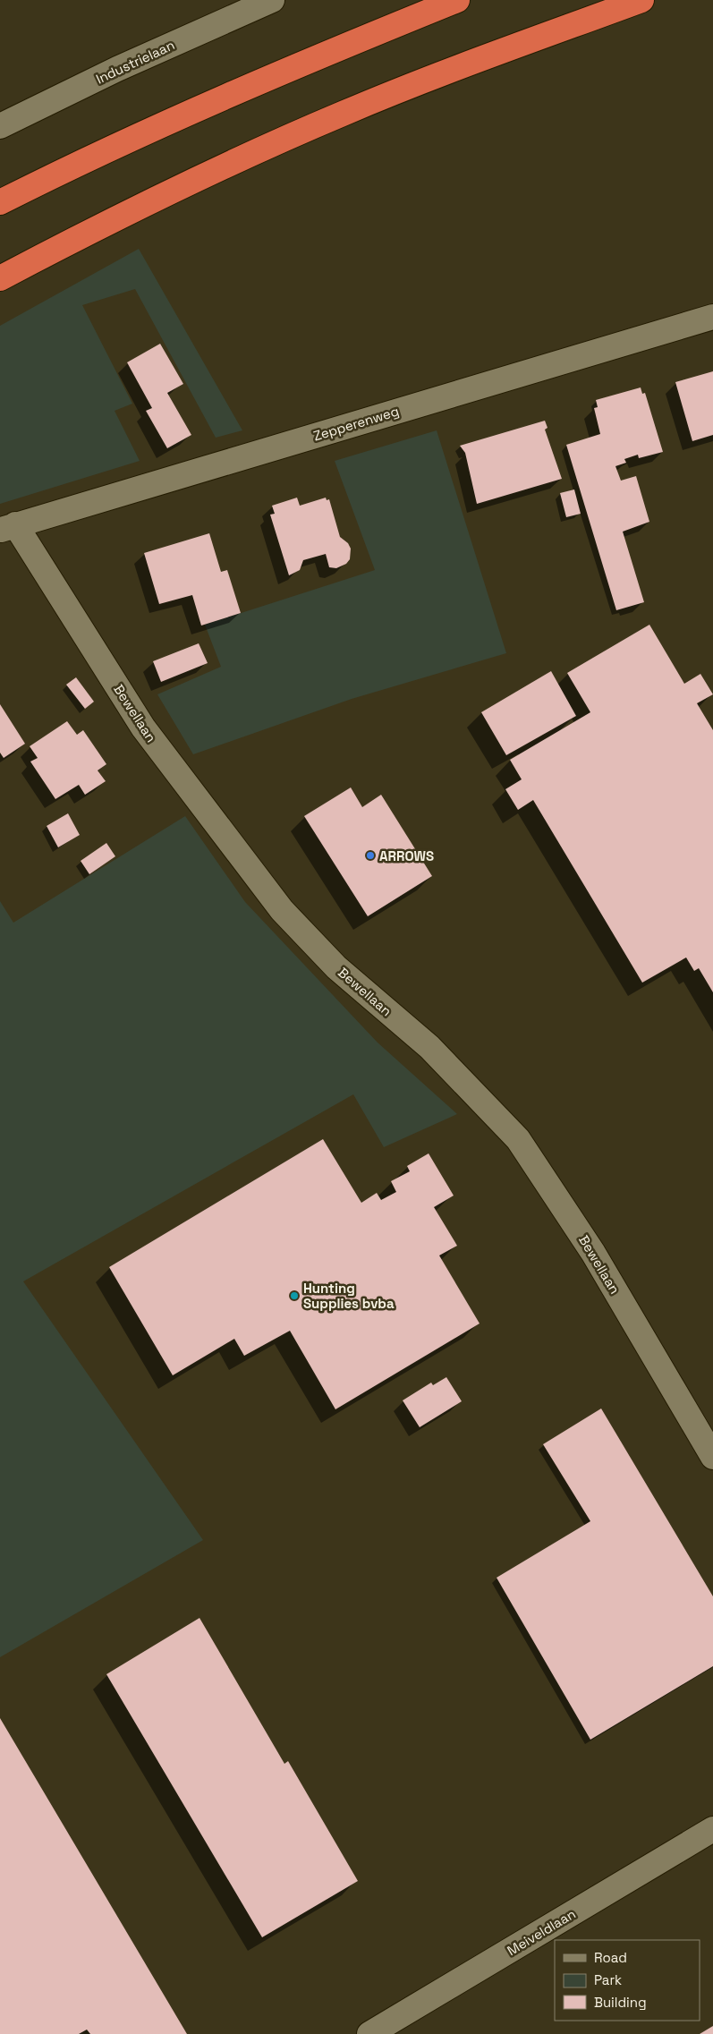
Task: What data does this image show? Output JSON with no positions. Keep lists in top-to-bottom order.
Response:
{
  "streets": {
    "street": [
      "Industrielaan",
      "Zepperenweg",
      "Bewellaan",
      "Meiveldlaan"
    ]
  },
  "crossings": [
    ["Zepperenweg", "Bewellaan"]
  ],
  "places": ["ARROWS", "Hunting Supplies bvba"],
  "legend": ["Road", "Park", "Building"]
}
